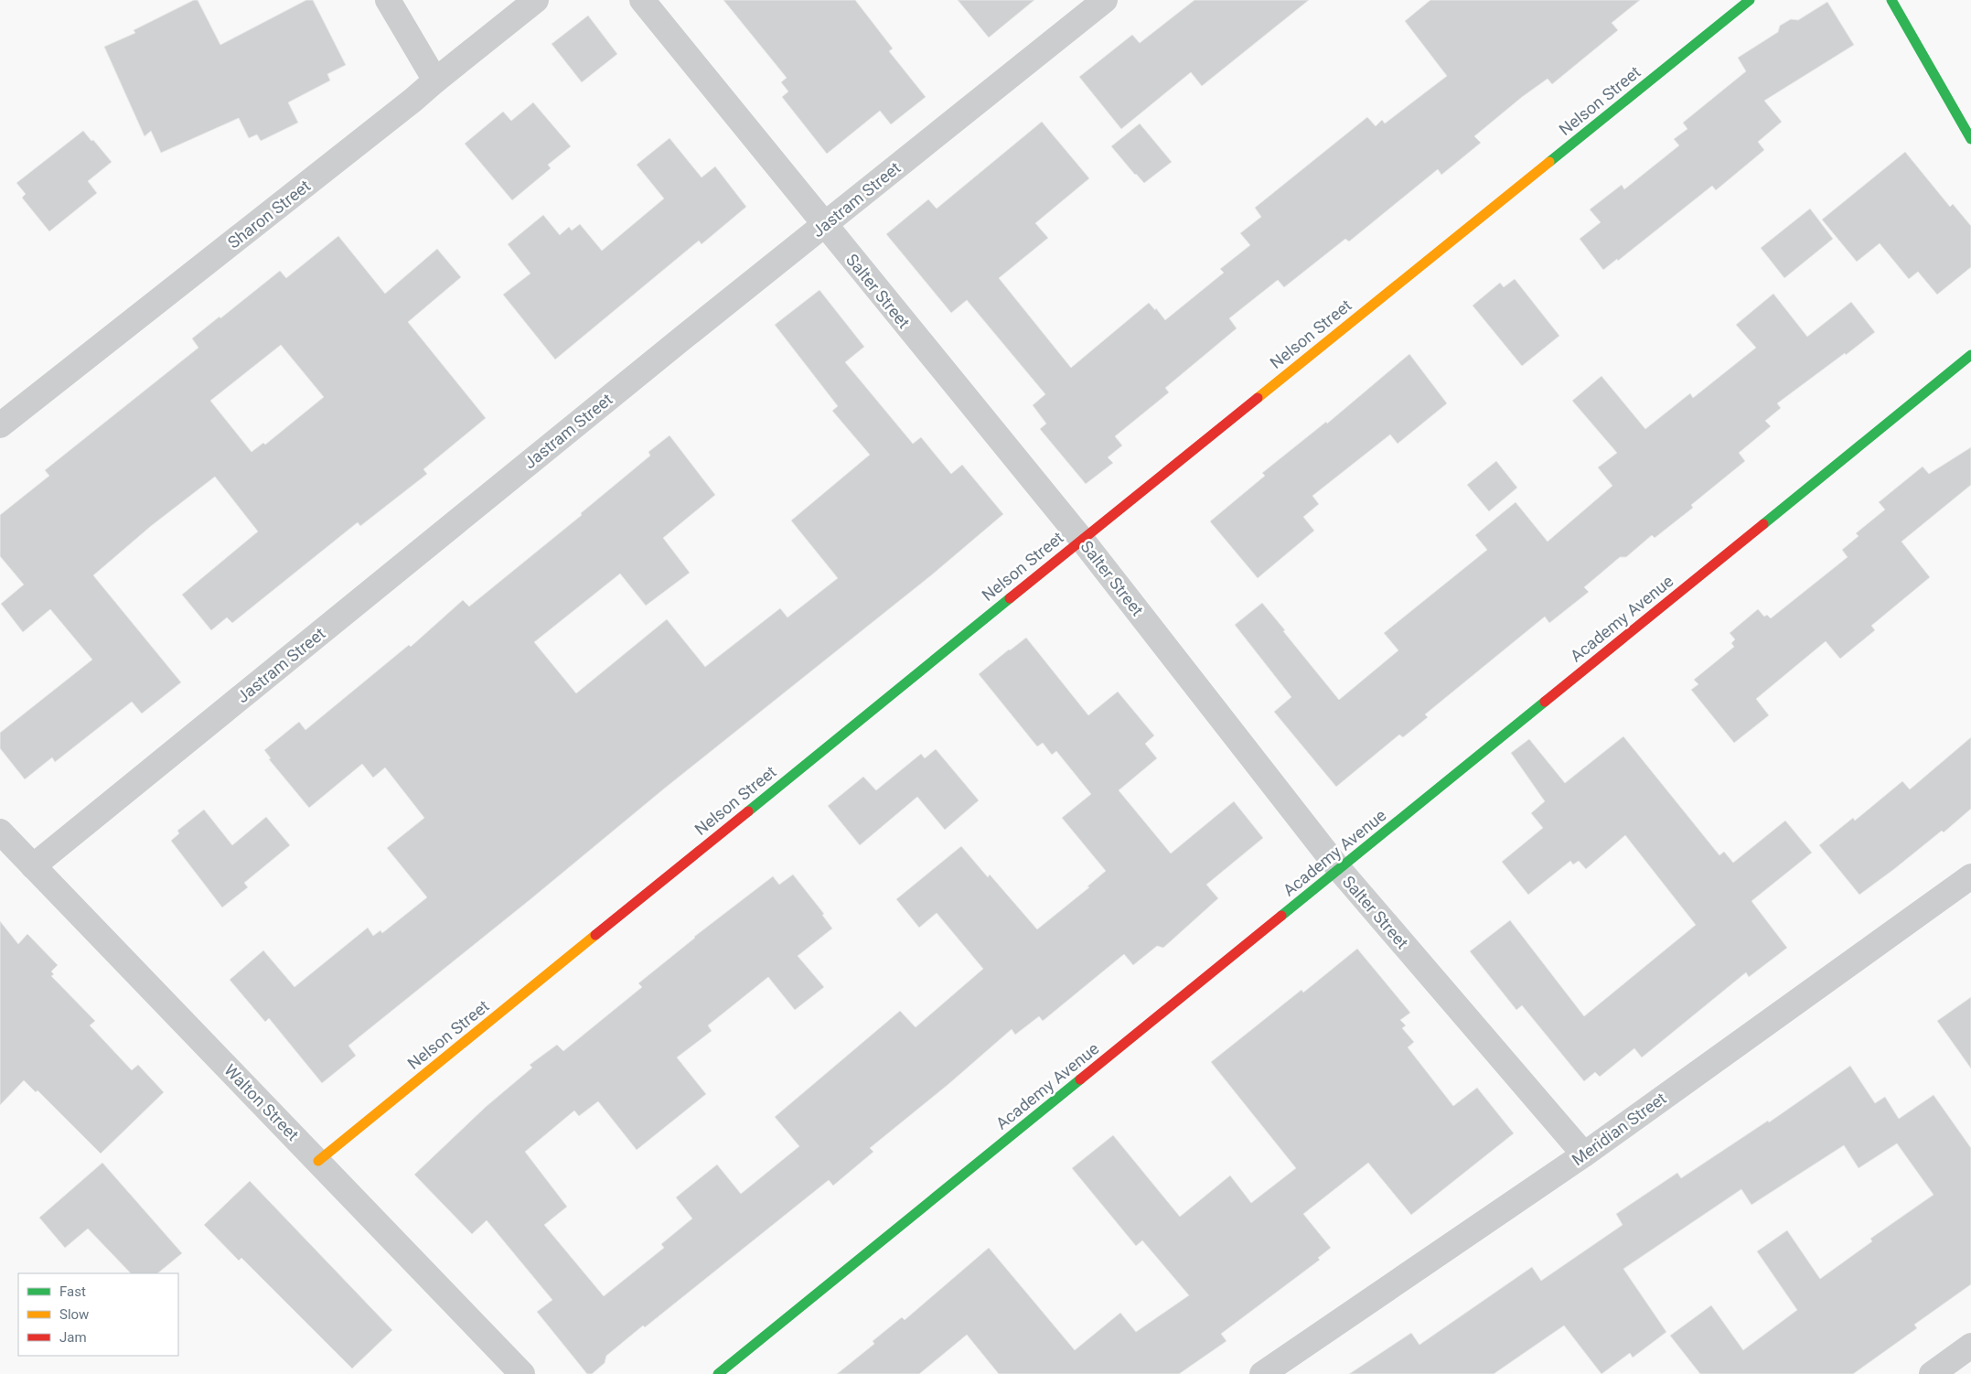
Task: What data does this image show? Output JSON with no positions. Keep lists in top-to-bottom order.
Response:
{
  "streets": {
    "street": [
      "Nelson Street",
      "Jastram Street",
      "Sharon Street",
      "Salter Street",
      "Academy Avenue",
      "Walton Street",
      "Meridian Street"
    ]
  },
  "crossings": [
    ["Nelson Street", "Salter Street"],
    ["Nelson Street", "Walton Street"],
    ["Jastram Street", "Salter Street"],
    ["Jastram Street", "Walton Street"],
    ["Salter Street", "Academy Avenue"],
    ["Salter Street", "Meridian Street"]
  ],
  "legend": ["Fast", "Slow", "Jam"]
}
